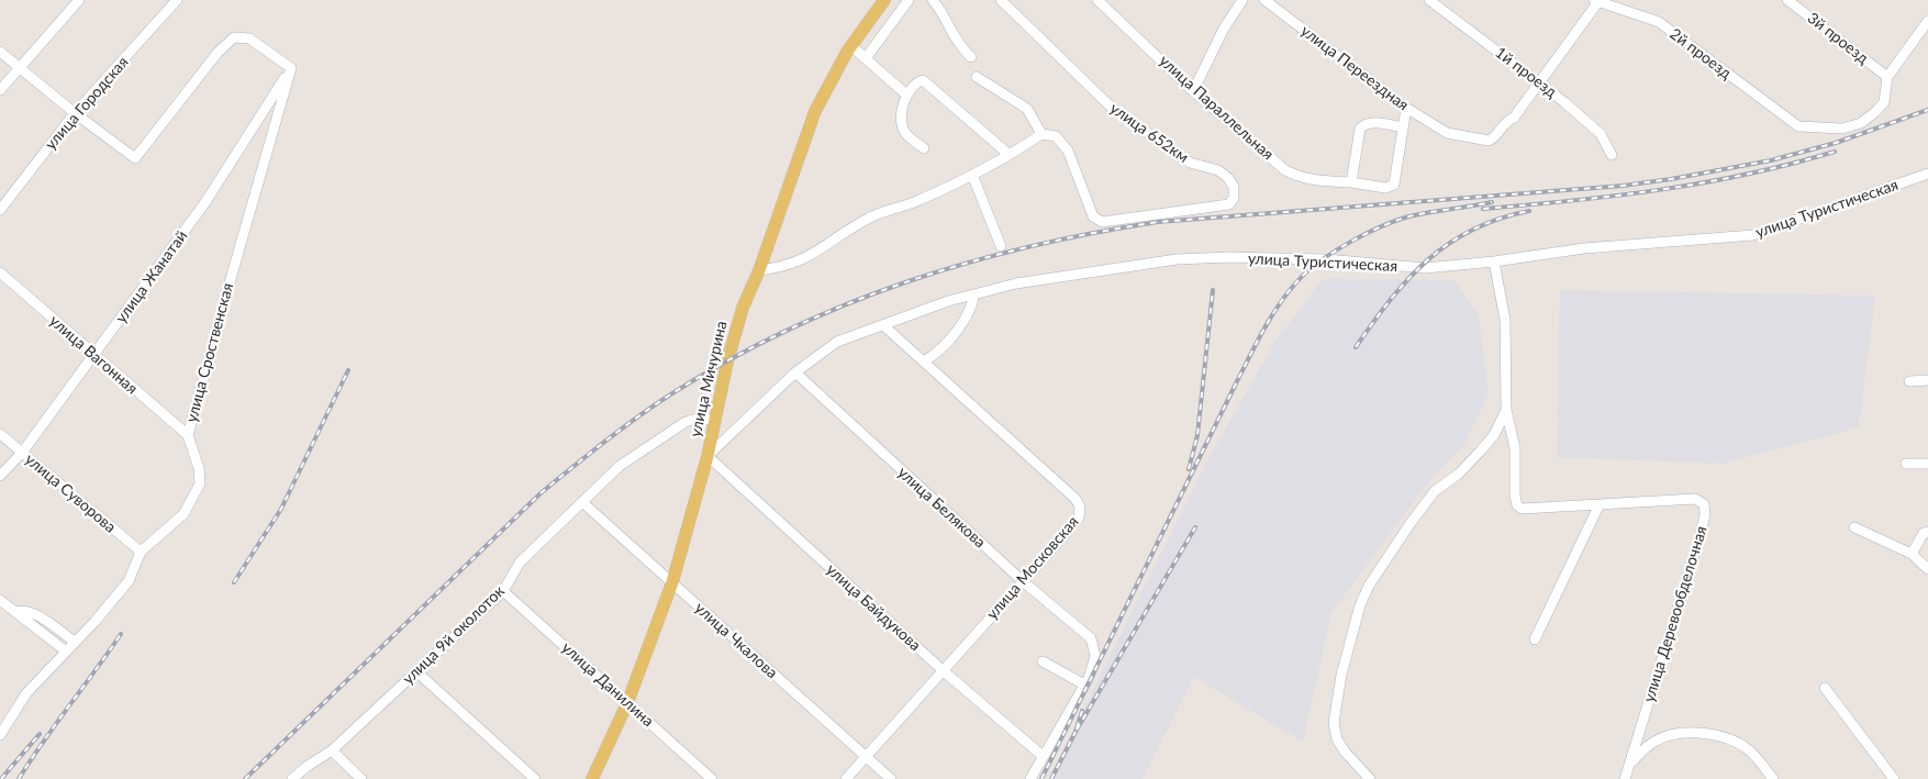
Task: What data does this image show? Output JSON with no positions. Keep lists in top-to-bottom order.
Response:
{
  "streets": {
    "main road": ["улица Мичурина"],
    "street": [
      "3й проезд",
      "2й проезд",
      "улица Переездная",
      "1й проезд",
      "улица Городская",
      "улица Параллельная",
      "улица 652км",
      "улица Туристическая",
      "улица Жанатай",
      "улица Сроственская",
      "улица Вагонная",
      "улица Суворова",
      "улица Белякова",
      "улица Московская",
      "улица Байдукова",
      "улица Деревообделочная",
      "улица 9й околоток",
      "улица Чкалова",
      "улица Данилина"
    ]
  },
  "crossings": [
    ["3й проезд", "2й проезд"],
    ["улица Переездная", "1й проезд"],
    ["улица Туристическая", "улица Мичурина"],
    ["улица Туристическая", "улица Белякова"],
    ["улица Туристическая", "улица Московская"],
    ["улица Туристическая", "улица Байдукова"],
    ["улица Жанатай", "улица Сроственская"],
    ["улица Жанатай", "улица Вагонная"],
    ["улица Жанатай", "улица Суворова"],
    ["улица Сроственская", "улица Вагонная"],
    ["улица Сроственская", "улица Суворова"],
    ["улица Мичурина", "улица Байдукова"],
    ["улица Мичурина", "улица 9й околоток"],
    ["улица Мичурина", "улица Чкалова"],
    ["улица Мичурина", "улица Данилина"],
    ["улица Белякова", "улица Московская"],
    ["улица Московская", "улица Байдукова"],
    ["улица Московская", "улица Чкалова"],
    ["улица 9й околоток", "улица Чкалова"],
    ["улица 9й околоток", "улица Данилина"]
  ]
}
